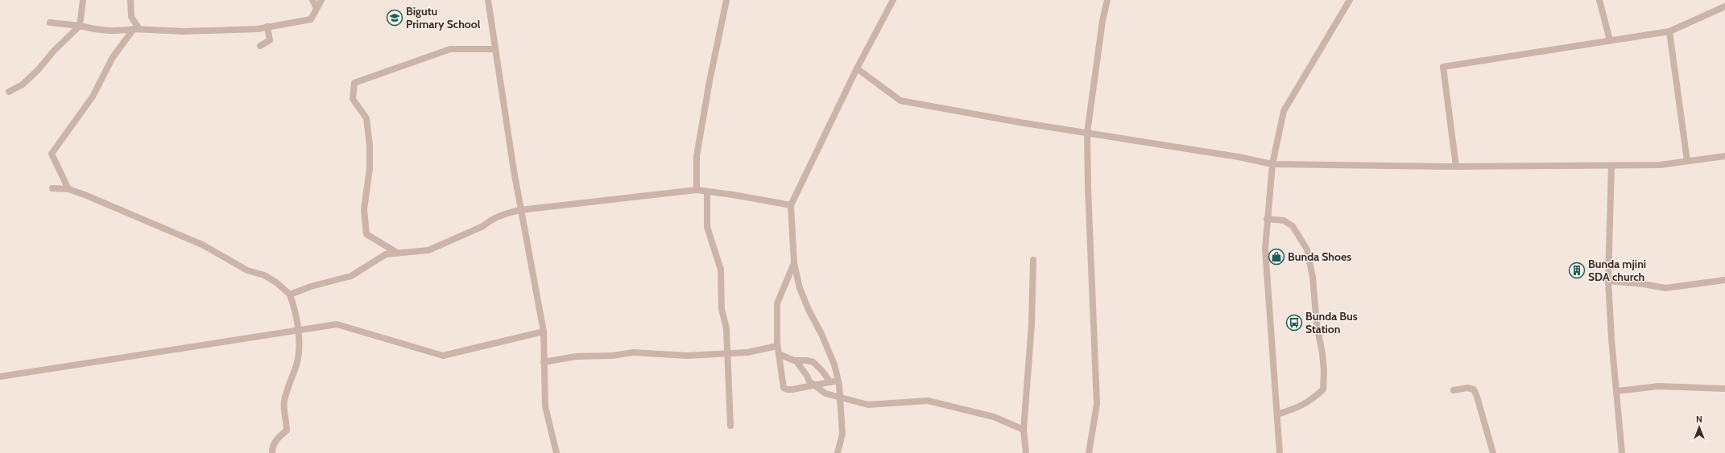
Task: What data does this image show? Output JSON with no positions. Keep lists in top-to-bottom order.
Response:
{
  "places": {
    "school or university": ["Bigutu Primary School"],
    "shop": ["Bunda Shoes"],
    "building": ["Bunda mjini SDA church"],
    "bus stop": ["Bunda Bus Station"]
  },
  "north": "top"
}
